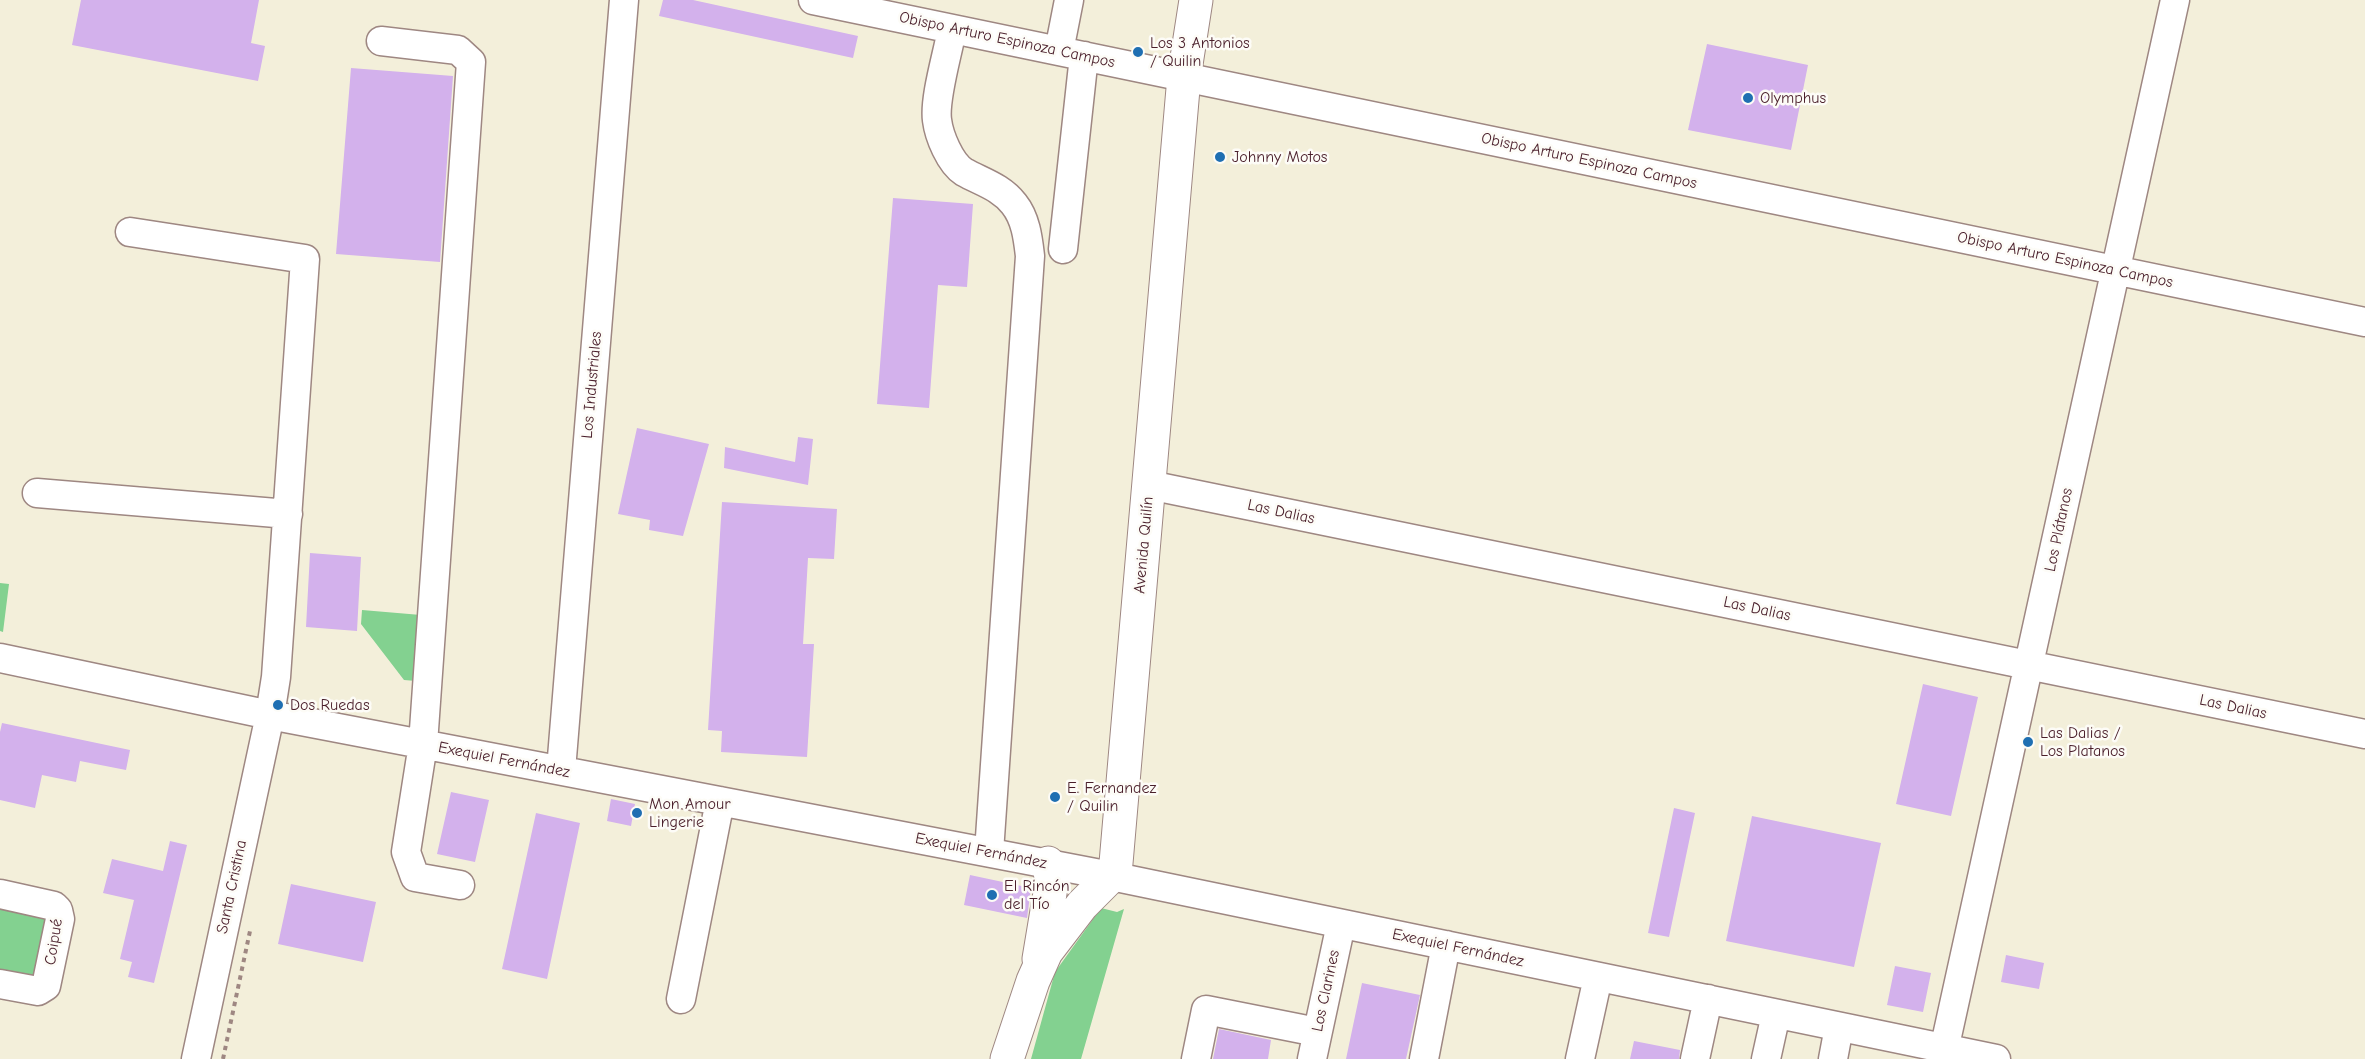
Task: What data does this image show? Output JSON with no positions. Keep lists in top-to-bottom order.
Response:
{
  "streets": {
    "main road": ["Avenida Quilín"],
    "street": [
      "Obispo Arturo Espinoza Campos",
      "Los Industriales",
      "Las Dalias",
      "Los Plátanos",
      "Exequiel Fernández",
      "Santa Cristina",
      "Coipué",
      "Los Clarines"
    ]
  },
  "crossings": [
    ["Obispo Arturo Espinoza Campos", "Los Plátanos"],
    ["Obispo Arturo Espinoza Campos", "Avenida Quilín"],
    ["Los Industriales", "Exequiel Fernández"],
    ["Las Dalias", "Los Plátanos"],
    ["Las Dalias", "Avenida Quilín"],
    ["Los Plátanos", "Exequiel Fernández"],
    ["Avenida Quilín", "Exequiel Fernández"],
    ["Exequiel Fernández", "Santa Cristina"],
    ["Exequiel Fernández", "Los Clarines"]
  ],
  "places": [
    "Los 3 Antonios / Quilin",
    "Olymphus",
    "Johnny Motos",
    "Dos Ruedas",
    "Las Dalias / Los Platanos",
    "E. Fernandez / Quilin",
    "Mon Amour Lingerie",
    "El Rincón del Tío"
  ]
}
